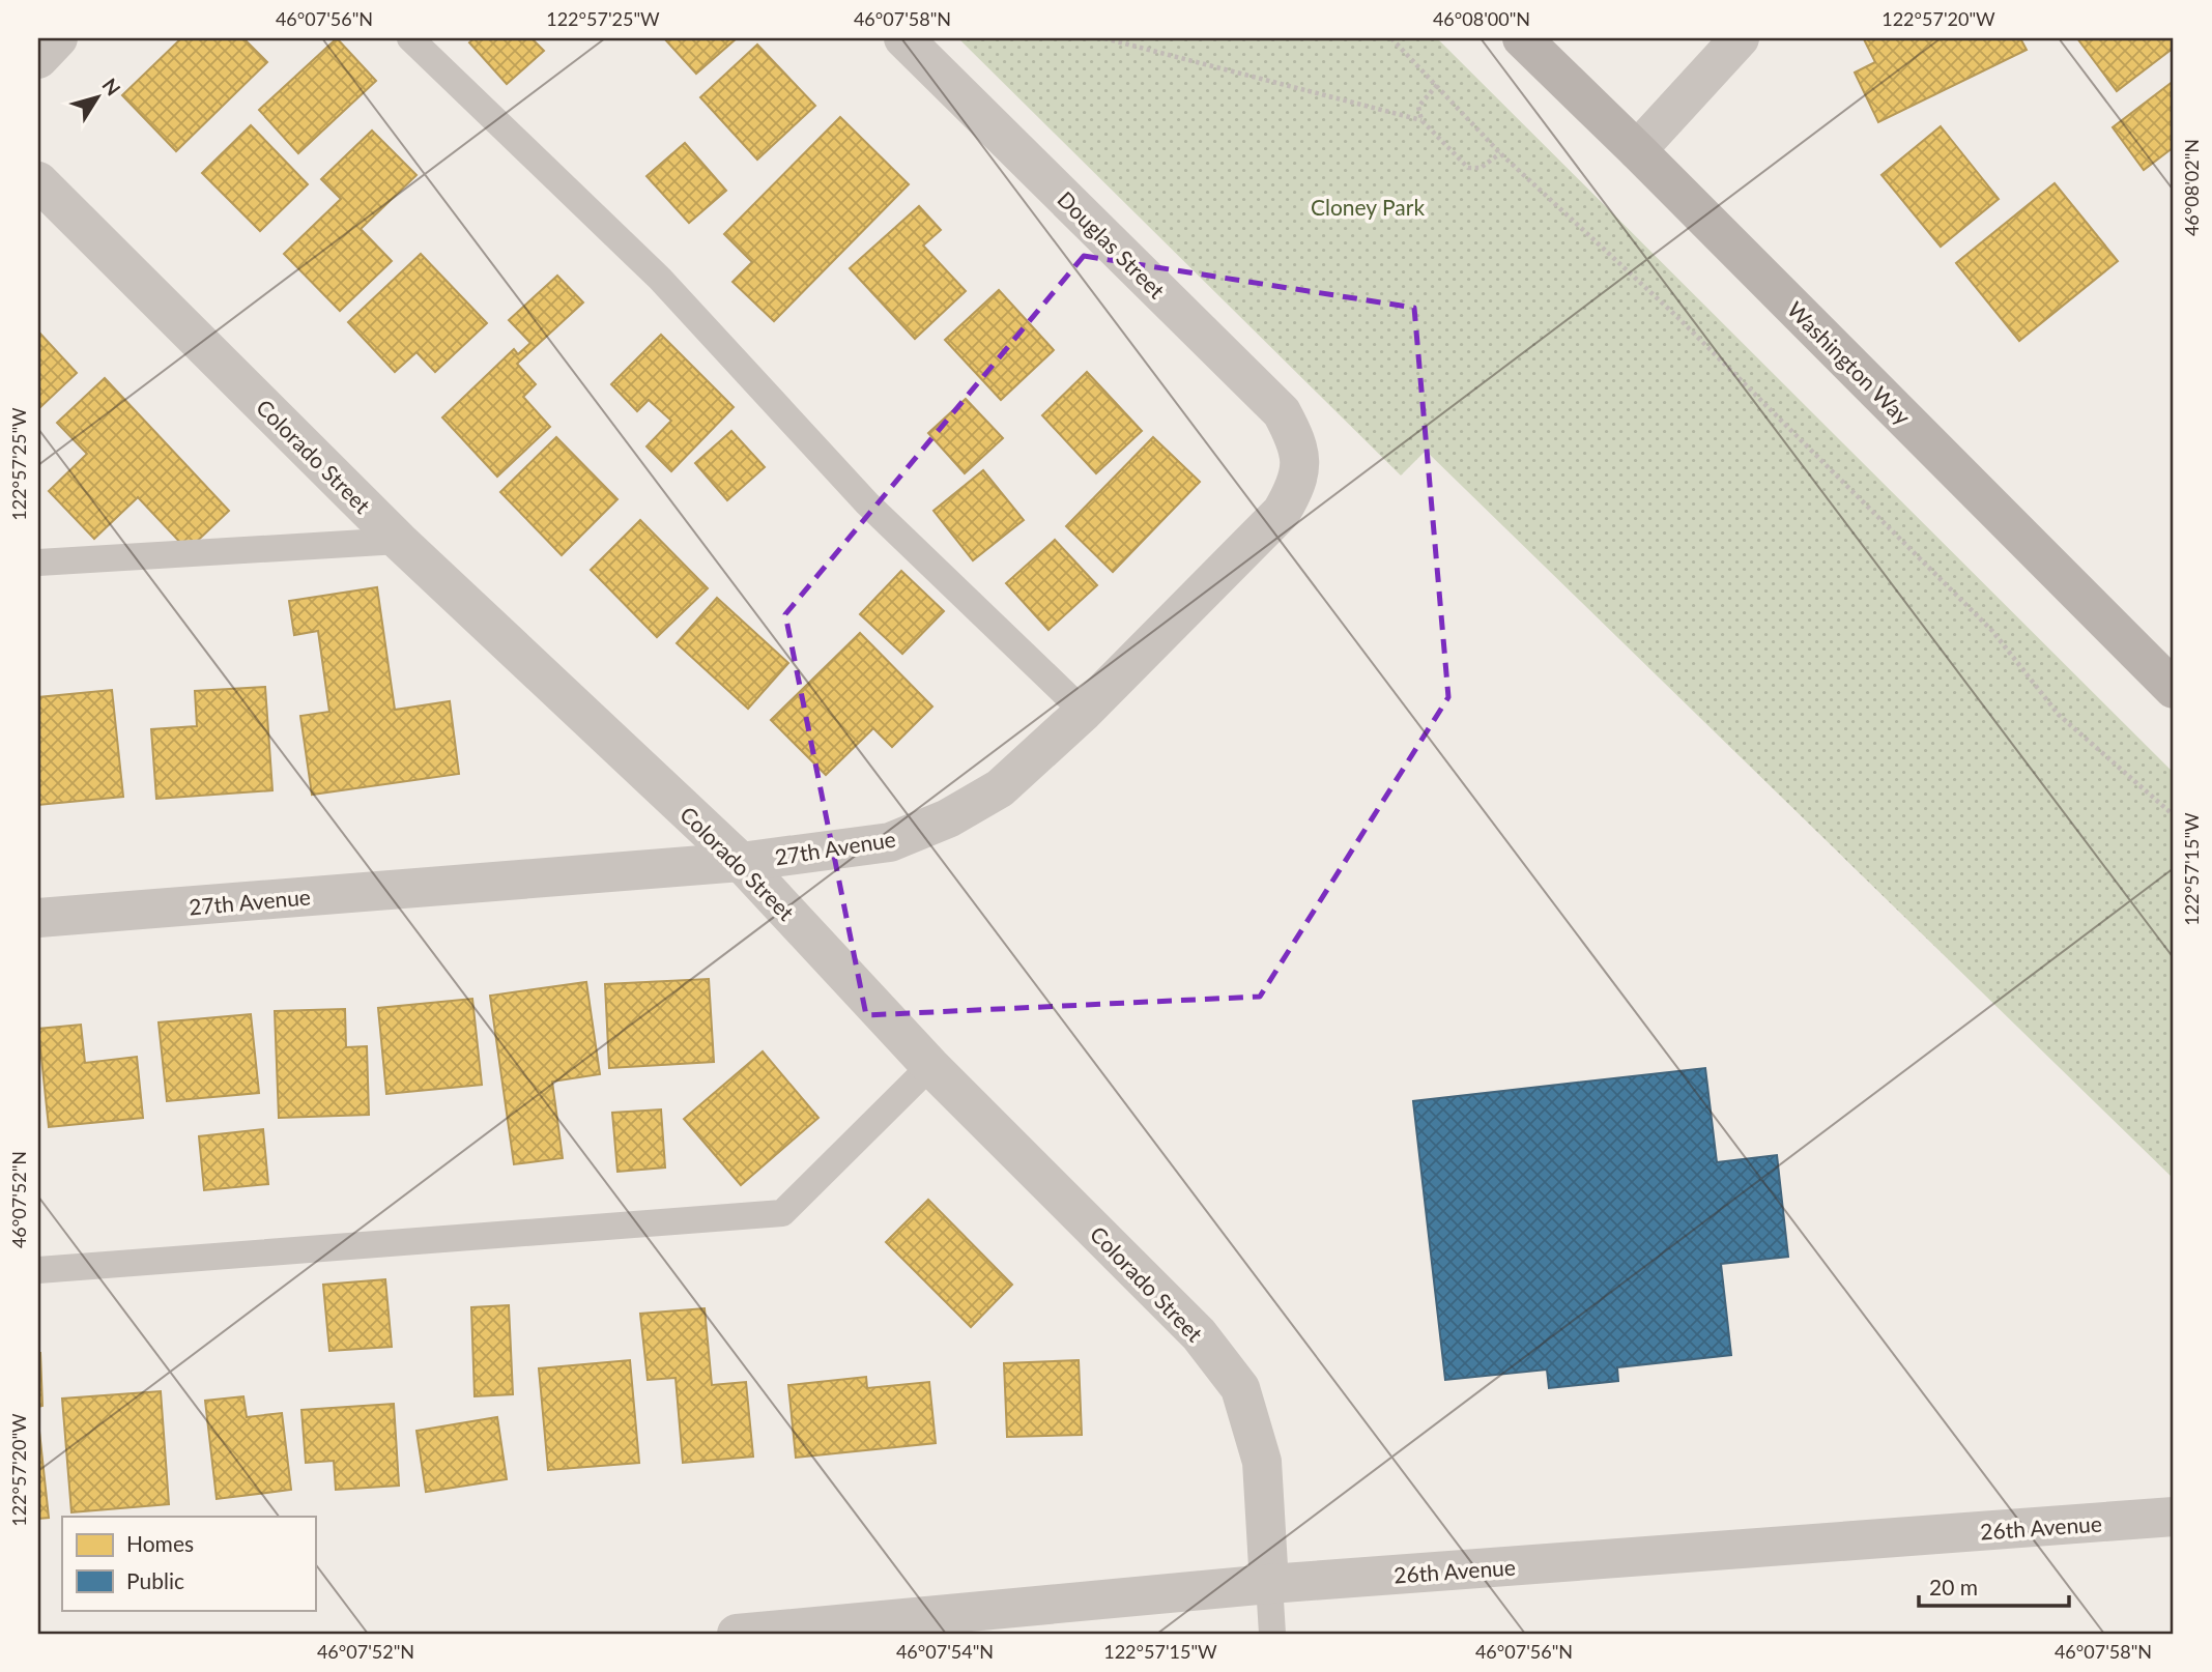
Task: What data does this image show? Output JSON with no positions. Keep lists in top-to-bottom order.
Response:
{
  "streets": {
    "main road": ["Washington Way"],
    "street": [
      "Douglas Street",
      "Colorado Street",
      "27th Avenue",
      "26th Avenue"
    ]
  },
  "crossings": [
    ["Douglas Street", "27th Avenue"],
    ["Colorado Street", "27th Avenue"],
    ["Colorado Street", "26th Avenue"]
  ],
  "parks": ["Cloney Park"],
  "legend": ["Homes", "Public"],
  "scale_bar": "20 m",
  "north": "top right",
  "coordinates": [
    "46°07'56\"N",
    "122°57'25\"W",
    "46°07'58\"N",
    "46°08'00\"N",
    "122°57'20\"W",
    "46°08'02\"N",
    "122°57'15\"W",
    "46°07'52\"N",
    "46°07'54\"N"
  ]
}
